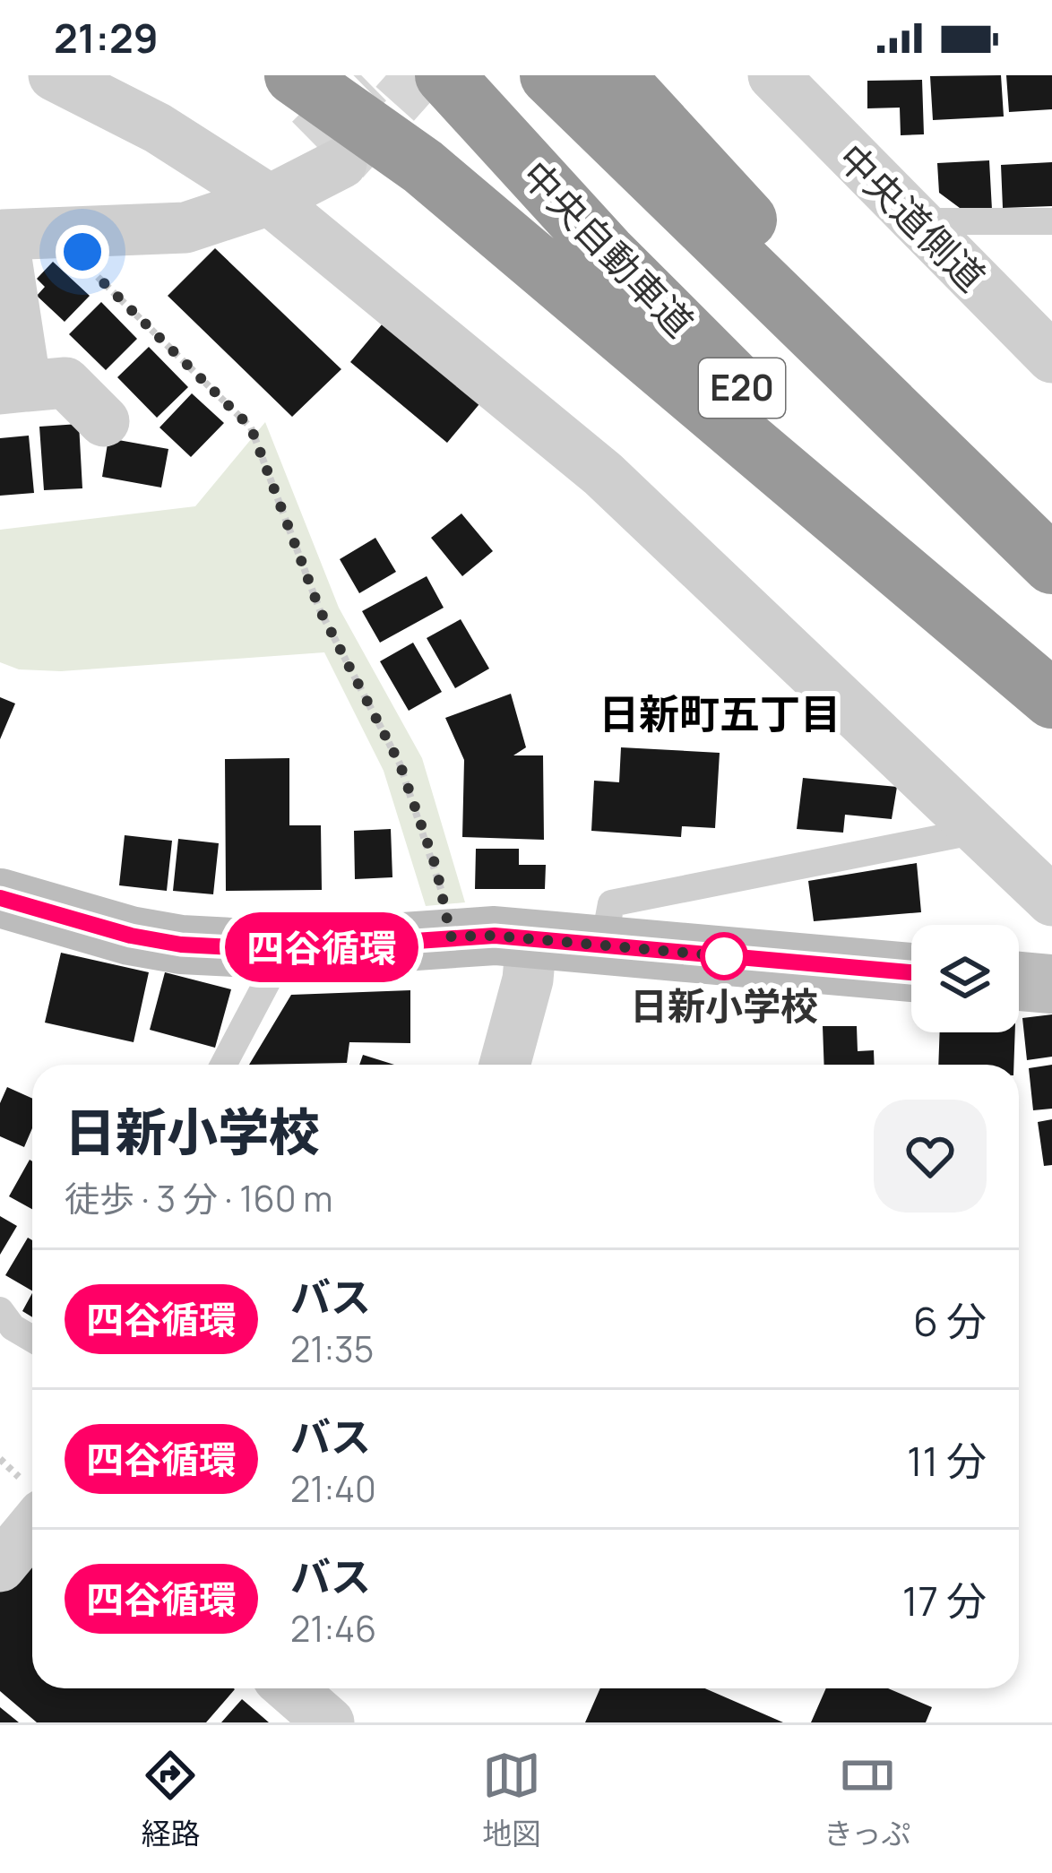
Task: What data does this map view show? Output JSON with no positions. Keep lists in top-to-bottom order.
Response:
{
  "streets": {
    "highway": ["中央自動車道", "E20"],
    "street": ["中央道側道"]
  },
  "districts": ["日新町五丁目"],
  "places": ["日新小学校"],
  "lines": ["bus line 四谷循環"],
  "page": {
    "status": "21:29",
    "on_map": "四谷循環",
    "heading": ["日新小学校", "徒歩 · 3 分 · 160 m"],
    "list": [
      {
        "mark": "四谷循環",
        "name": "バス",
        "note": "21:35",
        "value": "6 分"
      },
      {
        "mark": "四谷循環",
        "name": "バス",
        "note": "21:40",
        "value": "11 分"
      },
      {
        "mark": "四谷循環",
        "name": "バス",
        "note": "21:46",
        "value": "17 分"
      }
    ],
    "tabs": ["経路", "地図", "きっぷ"]
  }
}
